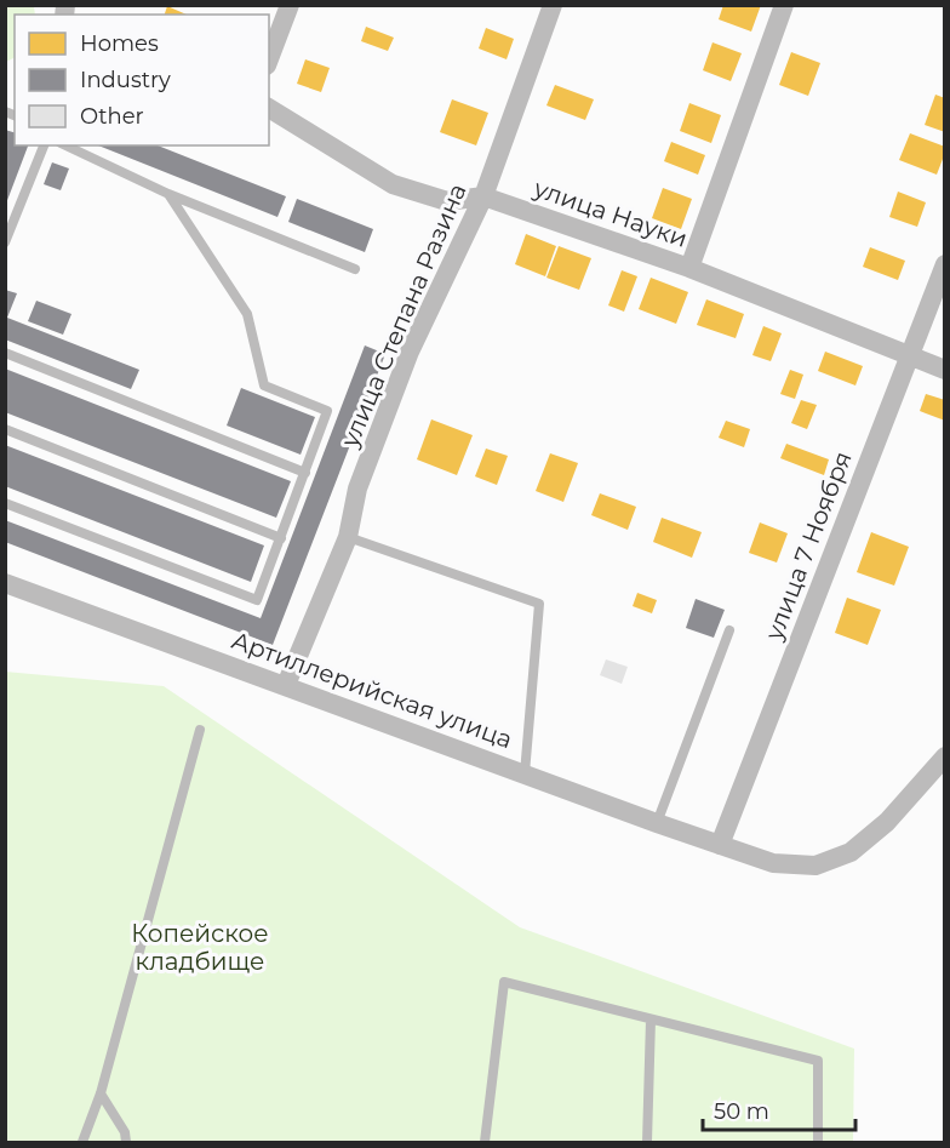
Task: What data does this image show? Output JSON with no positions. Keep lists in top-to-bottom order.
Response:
{
  "streets": {
    "street": [
      "улица Науки",
      "улица Степана Разина",
      "улица 7 Ноября",
      "Артиллерийская улица"
    ]
  },
  "crossings": [
    ["улица Науки", "улица Степана Разина"],
    ["улица Науки", "улица 7 Ноября"],
    ["улица Степана Разина", "Артиллерийская улица"],
    ["улица 7 Ноября", "Артиллерийская улица"]
  ],
  "parks": ["Копейское кладбище"],
  "legend": ["Homes", "Industry", "Other"],
  "scale_bar": "50 m"
}
